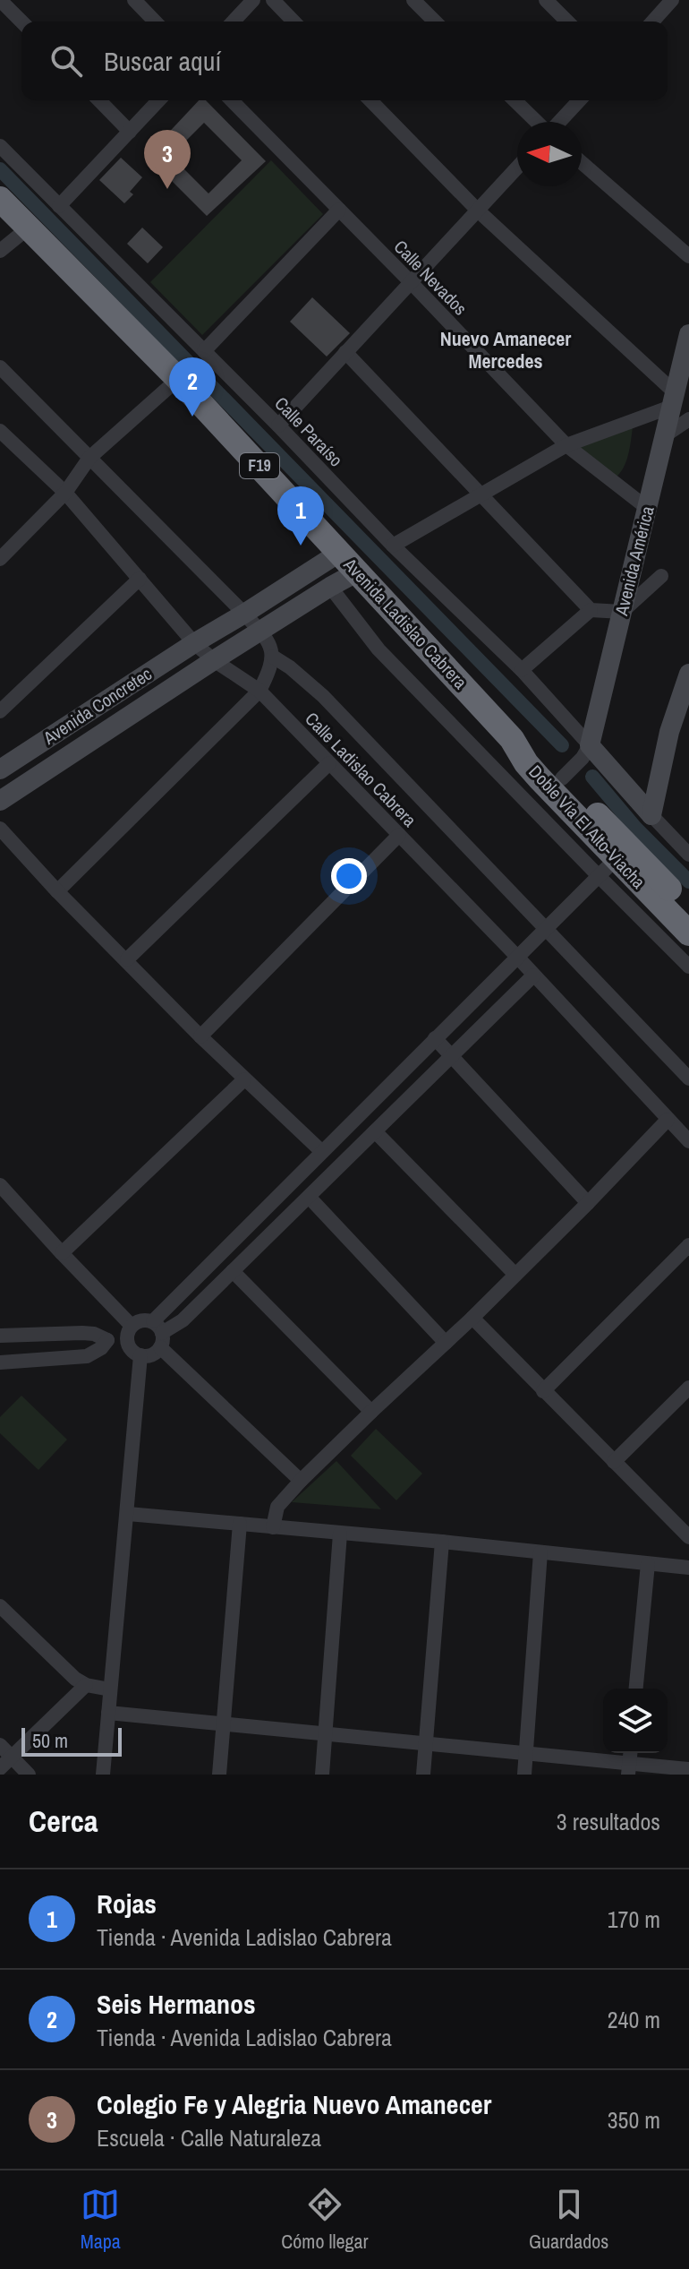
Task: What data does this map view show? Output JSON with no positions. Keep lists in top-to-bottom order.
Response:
{
  "streets": {
    "highway": ["F19", "Avenida Ladislao Cabrera", "Doble Vía El Alto-Viacha"],
    "street": [
      "Calle Nevados",
      "Calle Paraíso",
      "Avenida América",
      "Avenida Concretec",
      "Calle Ladislao Cabrera"
    ]
  },
  "crossings": [
    ["Calle Nevados", "Avenida América"],
    ["Calle Paraíso", "Avenida América"],
    ["Avenida América", "Doble Vía El Alto-Viacha"],
    ["Avenida Ladislao Cabrera", "Avenida Concretec"],
    ["Avenida Ladislao Cabrera", "Doble Vía El Alto-Viacha"],
    ["Avenida Concretec", "Calle Ladislao Cabrera"]
  ],
  "districts": ["Nuevo Amanecer Mercedes"],
  "scale_bar": "50 m",
  "north": "left",
  "page": {
    "search": "Buscar aquí",
    "pins": ["3", "2", "1"],
    "scale": "50 m",
    "heading": ["Cerca", "3 resultados"],
    "list": [
      {
        "mark": "1",
        "name": "Rojas",
        "note": "Tienda · Avenida Ladislao Cabrera",
        "value": "170 m"
      },
      {
        "mark": "2",
        "name": "Seis Hermanos",
        "note": "Tienda · Avenida Ladislao Cabrera",
        "value": "240 m"
      },
      {
        "mark": "3",
        "name": "Colegio Fe y Alegria Nuevo Amanecer",
        "note": "Escuela · Calle Naturaleza",
        "value": "350 m"
      }
    ],
    "nav": ["Mapa", "Cómo llegar", "Guardados"]
  }
}
